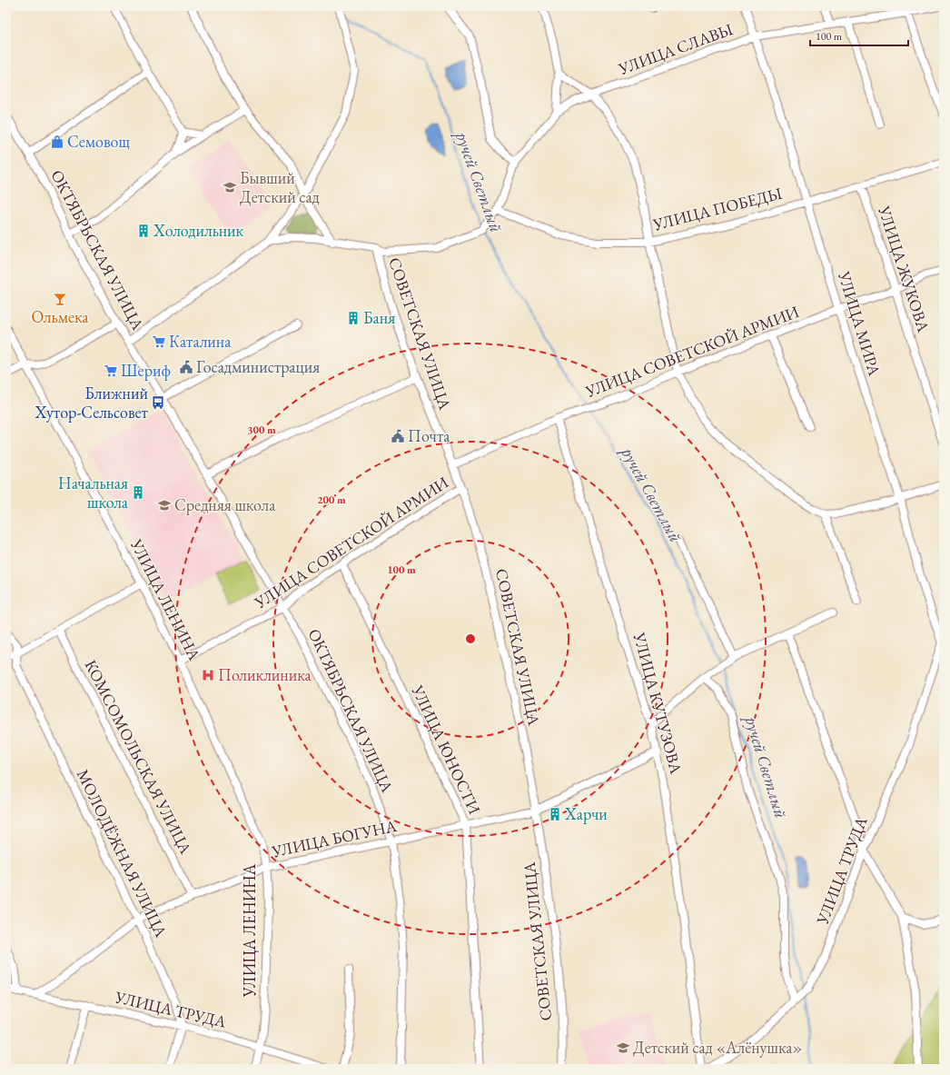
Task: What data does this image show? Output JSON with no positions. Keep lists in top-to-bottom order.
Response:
{
  "streets": {
    "street": [
      "УЛИЦА СЛАВЫ",
      "УЛИЦА ПОБЕДЫ",
      "ОКТЯБРЬСКАЯ УЛИЦА",
      "УЛИЦА ЖУКОВА",
      "УЛИЦА МИРА",
      "СОВЕТСКАЯ УЛИЦА",
      "УЛИЦА СОВЕТСКОЙ АРМИИ",
      "УЛИЦА ЛЕНИНА",
      "УЛИЦА КУТУЗОВА",
      "УЛИЦА ЮНОСТИ",
      "КОМСОМОЛЬСКАЯ УЛИЦА",
      "УЛИЦА БОГУНА",
      "МОЛОДЁЖНАЯ УЛИЦА",
      "УЛИЦА ТРУДА"
    ]
  },
  "crossings": [
    ["УЛИЦА СЛАВЫ", "УЛИЦА МИРА"],
    ["УЛИЦА ПОБЕДЫ", "УЛИЦА ЖУКОВА"],
    ["УЛИЦА ПОБЕДЫ", "УЛИЦА МИРА"],
    ["ОКТЯБРЬСКАЯ УЛИЦА", "УЛИЦА СОВЕТСКОЙ АРМИИ"],
    ["ОКТЯБРЬСКАЯ УЛИЦА", "УЛИЦА БОГУНА"],
    ["УЛИЦА ЖУКОВА", "УЛИЦА СОВЕТСКОЙ АРМИИ"],
    ["УЛИЦА МИРА", "УЛИЦА СОВЕТСКОЙ АРМИИ"],
    ["УЛИЦА МИРА", "УЛИЦА ТРУДА"],
    ["СОВЕТСКАЯ УЛИЦА", "УЛИЦА СОВЕТСКОЙ АРМИИ"],
    ["СОВЕТСКАЯ УЛИЦА", "УЛИЦА БОГУНА"],
    ["УЛИЦА СОВЕТСКОЙ АРМИИ", "УЛИЦА ЛЕНИНА"],
    ["УЛИЦА СОВЕТСКОЙ АРМИИ", "УЛИЦА КУТУЗОВА"],
    ["УЛИЦА СОВЕТСКОЙ АРМИИ", "УЛИЦА ЮНОСТИ"],
    ["УЛИЦА ЛЕНИНА", "УЛИЦА БОГУНА"],
    ["УЛИЦА ЛЕНИНА", "УЛИЦА ТРУДА"],
    ["УЛИЦА КУТУЗОВА", "УЛИЦА БОГУНА"],
    ["УЛИЦА ЮНОСТИ", "УЛИЦА БОГУНА"],
    ["КОМСОМОЛЬСКАЯ УЛИЦА", "УЛИЦА БОГУНА"],
    ["УЛИЦА БОГУНА", "МОЛОДЁЖНАЯ УЛИЦА"],
    ["УЛИЦА БОГУНА", "УЛИЦА ТРУДА"],
    ["МОЛОДЁЖНАЯ УЛИЦА", "УЛИЦА ТРУДА"]
  ],
  "water": ["ручей Светлый"],
  "places": {
    "shop": ["Семовощ"],
    "school or university": ["Бывший Детский сад", "Средняя школа", "Детский сад «Алёнушка»"],
    "building": [
      "Холодильник",
      "Баня",
      "Начальная школа",
      "Харчи"
    ],
    "bar": ["Ольмека"],
    "supermarket": ["Каталина", "Шериф"],
    "public building": ["Госадминистрация", "Почта"],
    "bus stop": ["Ближний Хутор-Сельсовет"],
    "hospital": ["Поликлиника"]
  },
  "scale_bar": "100 m",
  "rings": ["300 m", "200 m", "100 m"]
}
